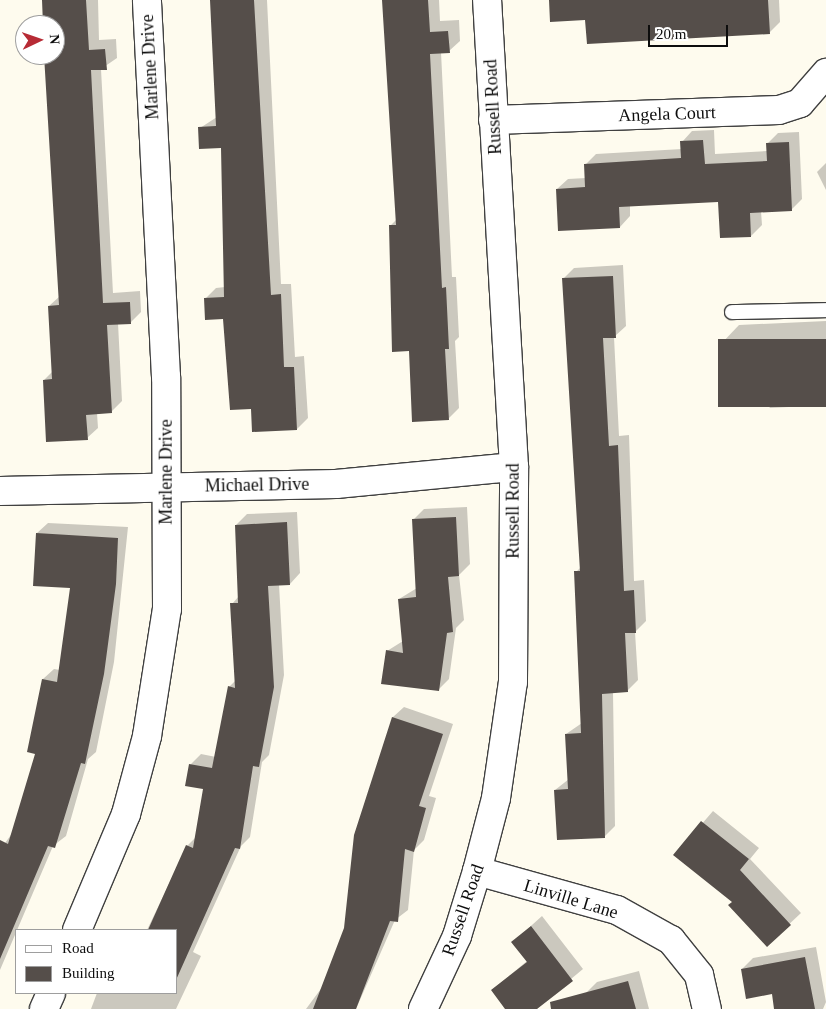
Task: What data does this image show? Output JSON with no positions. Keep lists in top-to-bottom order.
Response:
{
  "streets": {
    "street": [
      "Marlene Drive",
      "Russell Road",
      "Angela Court",
      "Michael Drive",
      "Linville Lane"
    ]
  },
  "crossings": [
    ["Marlene Drive", "Michael Drive"],
    ["Russell Road", "Angela Court"],
    ["Russell Road", "Michael Drive"],
    ["Russell Road", "Linville Lane"]
  ],
  "legend": ["Road", "Building"],
  "scale_bar": "20 m",
  "north": "right"
}
